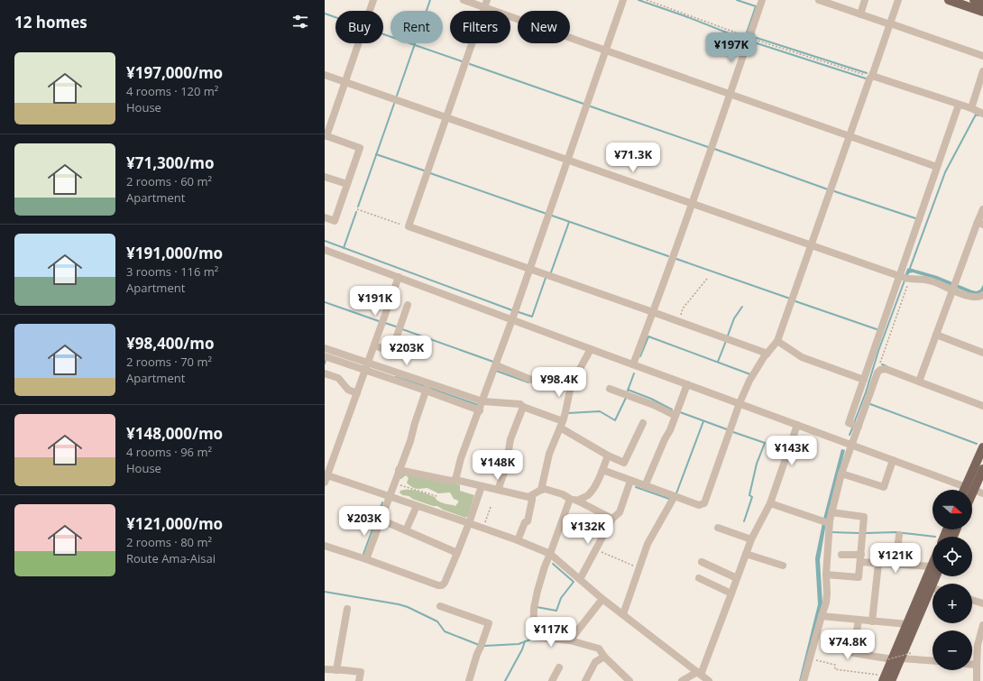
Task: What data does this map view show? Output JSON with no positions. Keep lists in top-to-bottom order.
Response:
{
  "north": "right",
  "page": {
    "heading": "12 homes",
    "chip": [
      "Buy",
      "Rent",
      "Filters",
      "New"
    ],
    "price": [
      "¥197K",
      "¥71.3K",
      "¥191K",
      "¥203K",
      "¥98.4K",
      "¥143K",
      "¥148K",
      "¥203K",
      "¥132K",
      "¥121K",
      "¥117K",
      "¥74.8K"
    ],
    "list": [
      {
        "name": "¥197,000/mo",
        "note": "4 rooms · 120 m² · House"
      },
      {
        "name": "¥71,300/mo",
        "note": "2 rooms · 60 m² · Apartment"
      },
      {
        "name": "¥191,000/mo",
        "note": "3 rooms · 116 m² · Apartment"
      },
      {
        "name": "¥98,400/mo",
        "note": "2 rooms · 70 m² · Apartment"
      },
      {
        "name": "¥148,000/mo",
        "note": "4 rooms · 96 m² · House"
      },
      {
        "name": "¥121,000/mo",
        "note": "2 rooms · 80 m² · Route Ama-Aisai"
      }
    ],
    "map_buttons": ["+", "−"]
  }
}
